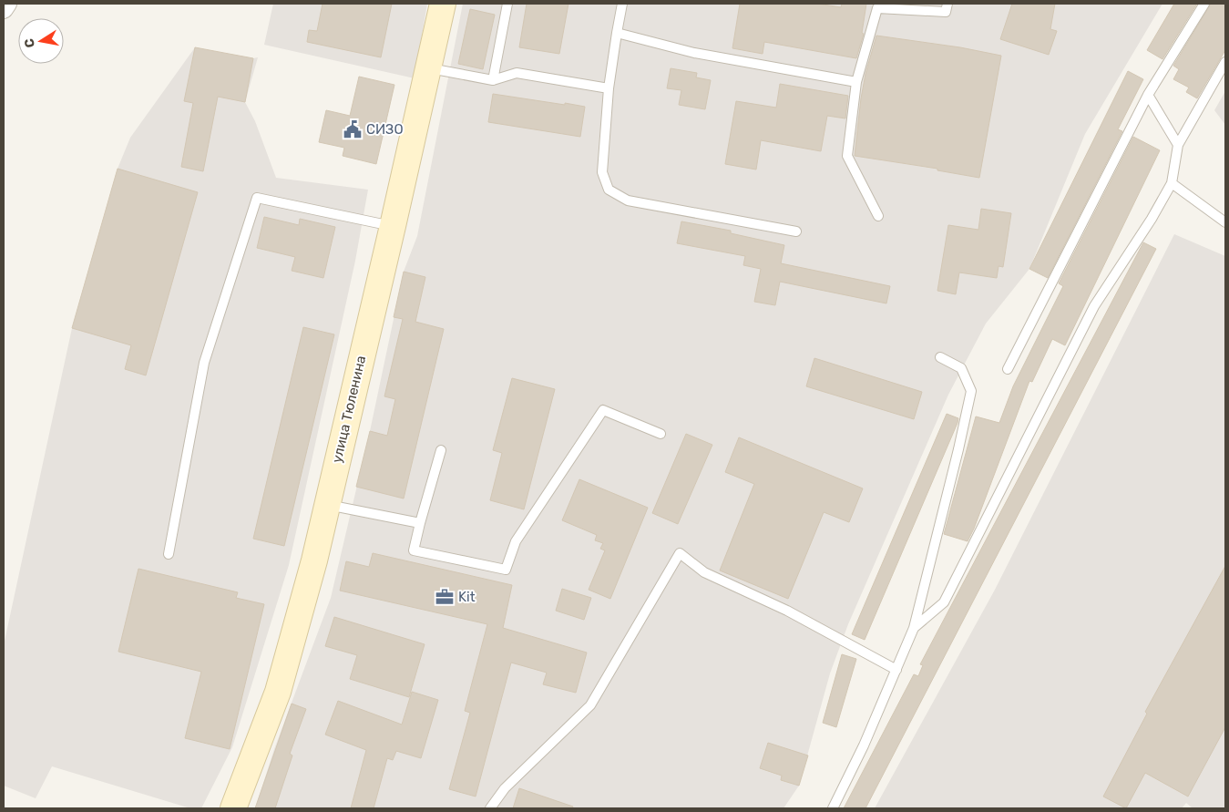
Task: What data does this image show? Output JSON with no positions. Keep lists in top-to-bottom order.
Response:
{
  "streets": {
    "main road": ["улица Тюленина"]
  },
  "places": {
    "public building": ["СИЗО"],
    "office": ["Kit"]
  },
  "north": "left"
}
